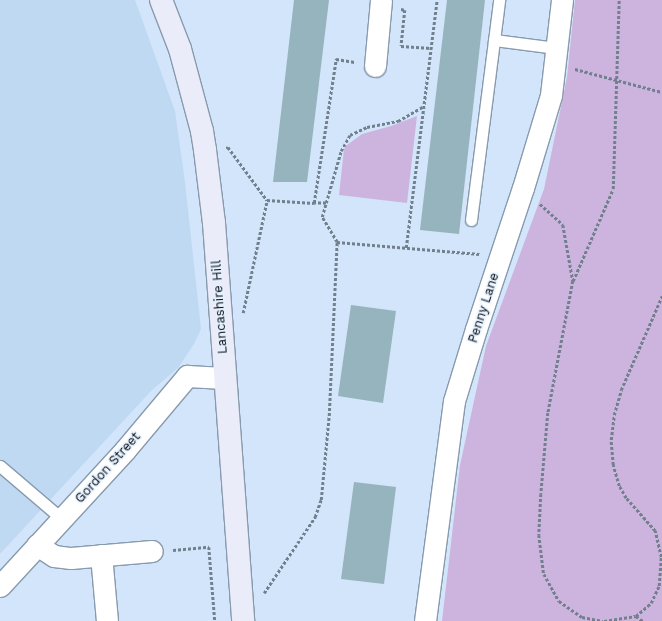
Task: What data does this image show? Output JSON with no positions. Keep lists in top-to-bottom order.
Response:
{
  "streets": {
    "main road": ["Lancashire Hill"],
    "street": ["Penny Lane", "Gordon Street"]
  },
  "crossings": [
    ["Lancashire Hill", "Gordon Street"]
  ]
}
